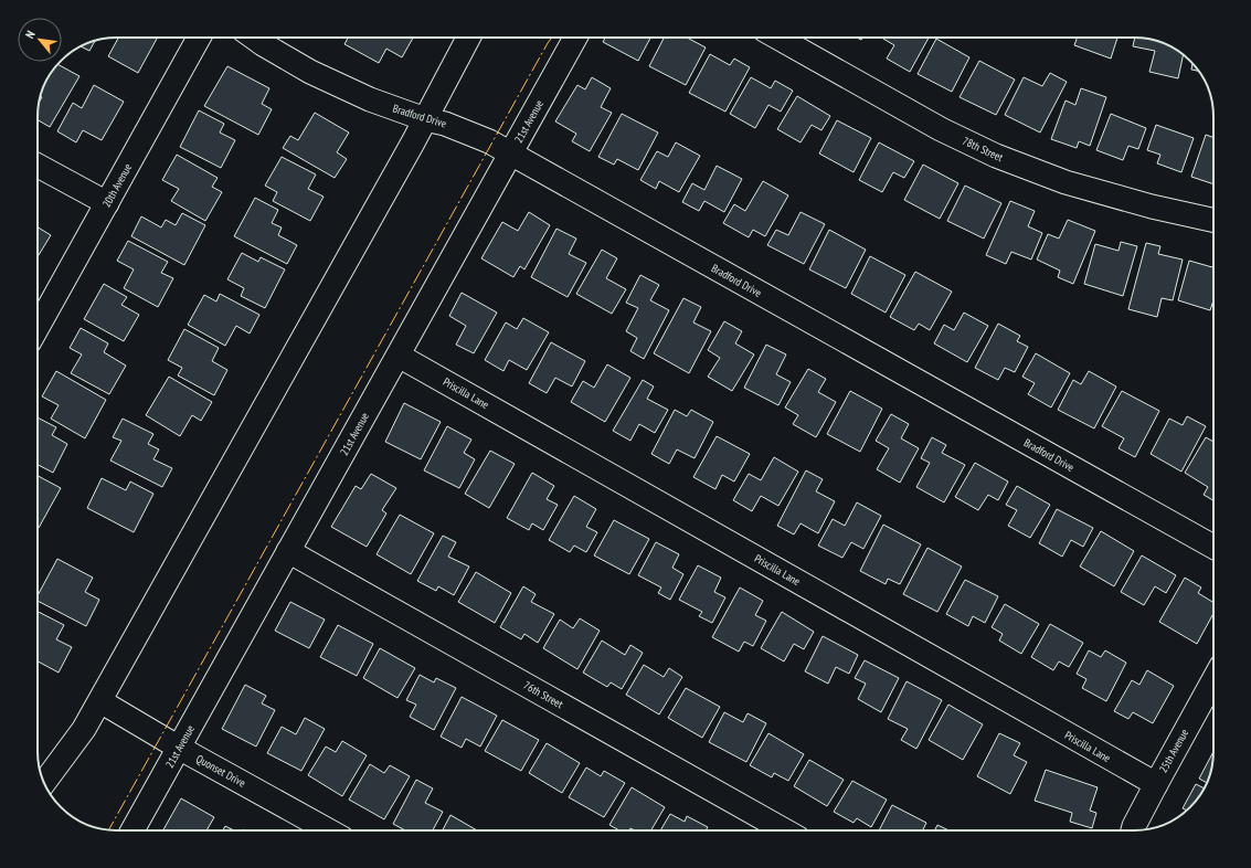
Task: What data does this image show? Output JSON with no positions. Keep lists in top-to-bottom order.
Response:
{
  "streets": {
    "street": [
      "Bradford Drive",
      "21st Avenue",
      "78th Street",
      "20th Avenue",
      "Priscilla Lane",
      "76th Street",
      "25th Avenue",
      "Quonset Drive"
    ]
  },
  "crossings": [
    ["Bradford Drive", "21st Avenue"],
    ["21st Avenue", "Priscilla Lane"],
    ["21st Avenue", "76th Street"],
    ["21st Avenue", "Quonset Drive"],
    ["Priscilla Lane", "25th Avenue"]
  ],
  "north": "top left"
}
